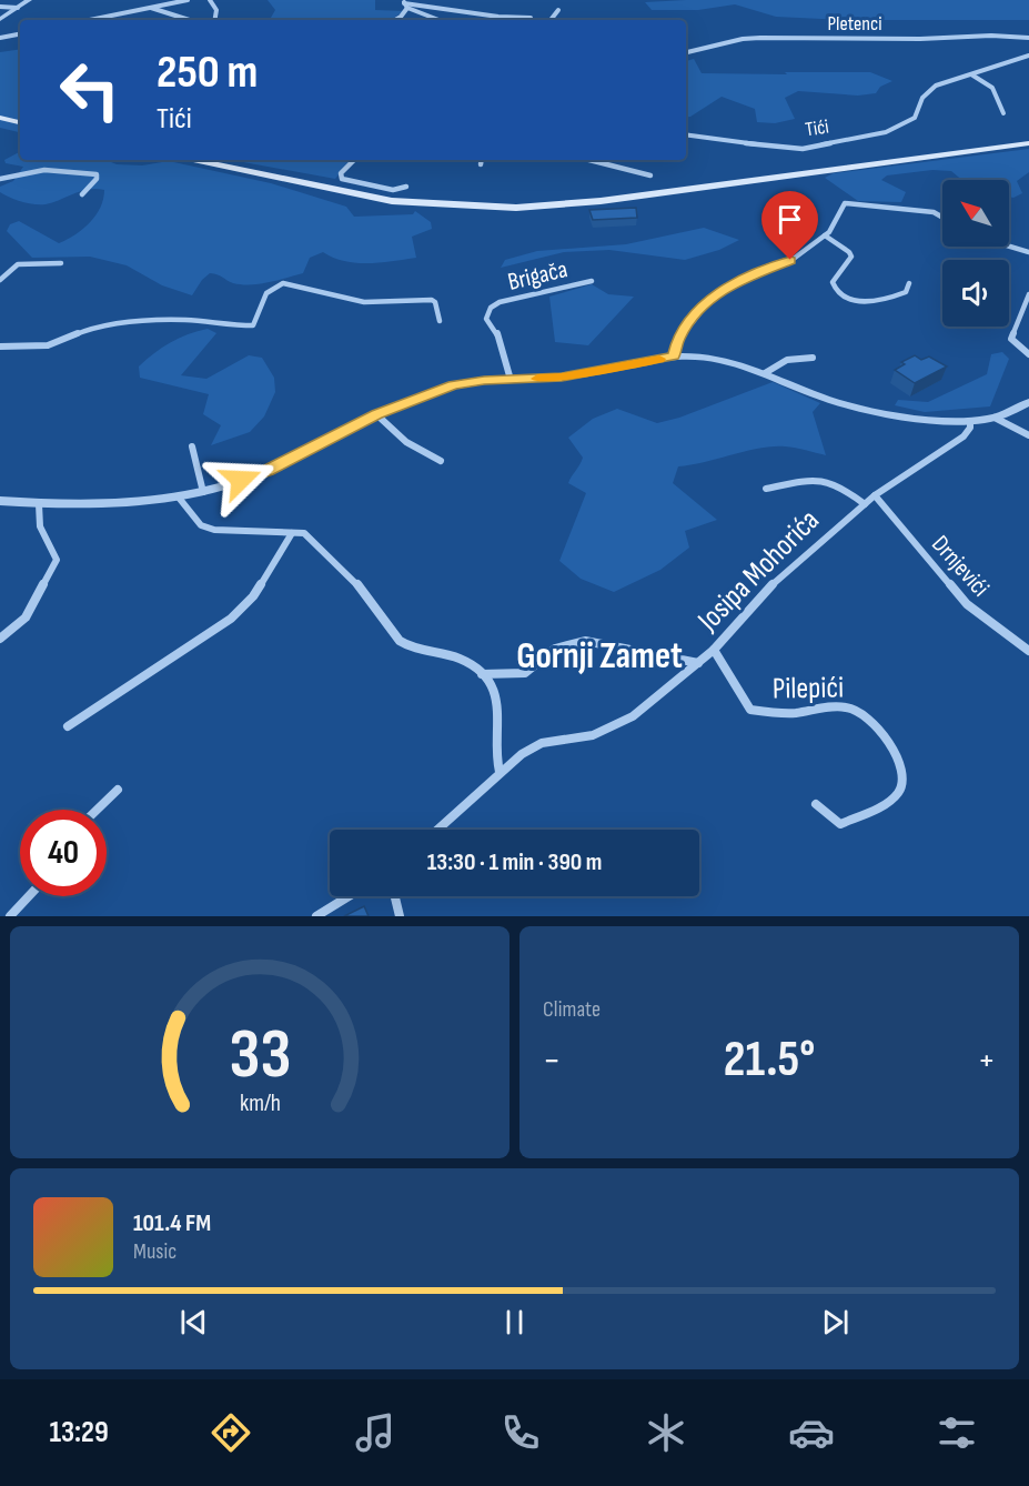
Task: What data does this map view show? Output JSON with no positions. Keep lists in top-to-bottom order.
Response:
{
  "streets": {
    "street": [
      "Pletenci",
      "Tići",
      "Brigača",
      "Drnjevići",
      "Josipa Mohorića",
      "Pilepići"
    ]
  },
  "crossings": [
    ["Drnjevići", "Josipa Mohorića"],
    ["Josipa Mohorića", "Pilepići"]
  ],
  "districts": ["Gornji Zamet"],
  "north": "top left",
  "page": {
    "turn": ["250 m", "Tići"],
    "limit": "40",
    "trip": "13:30 · 1 min · 390 m",
    "tile": "Climate",
    "heat": ["−", "21.5°", "+"],
    "song": ["101.4 FM", "Music"],
    "tabs": "13:29",
    "gauge": ["33", "km/h"]
  }
}
